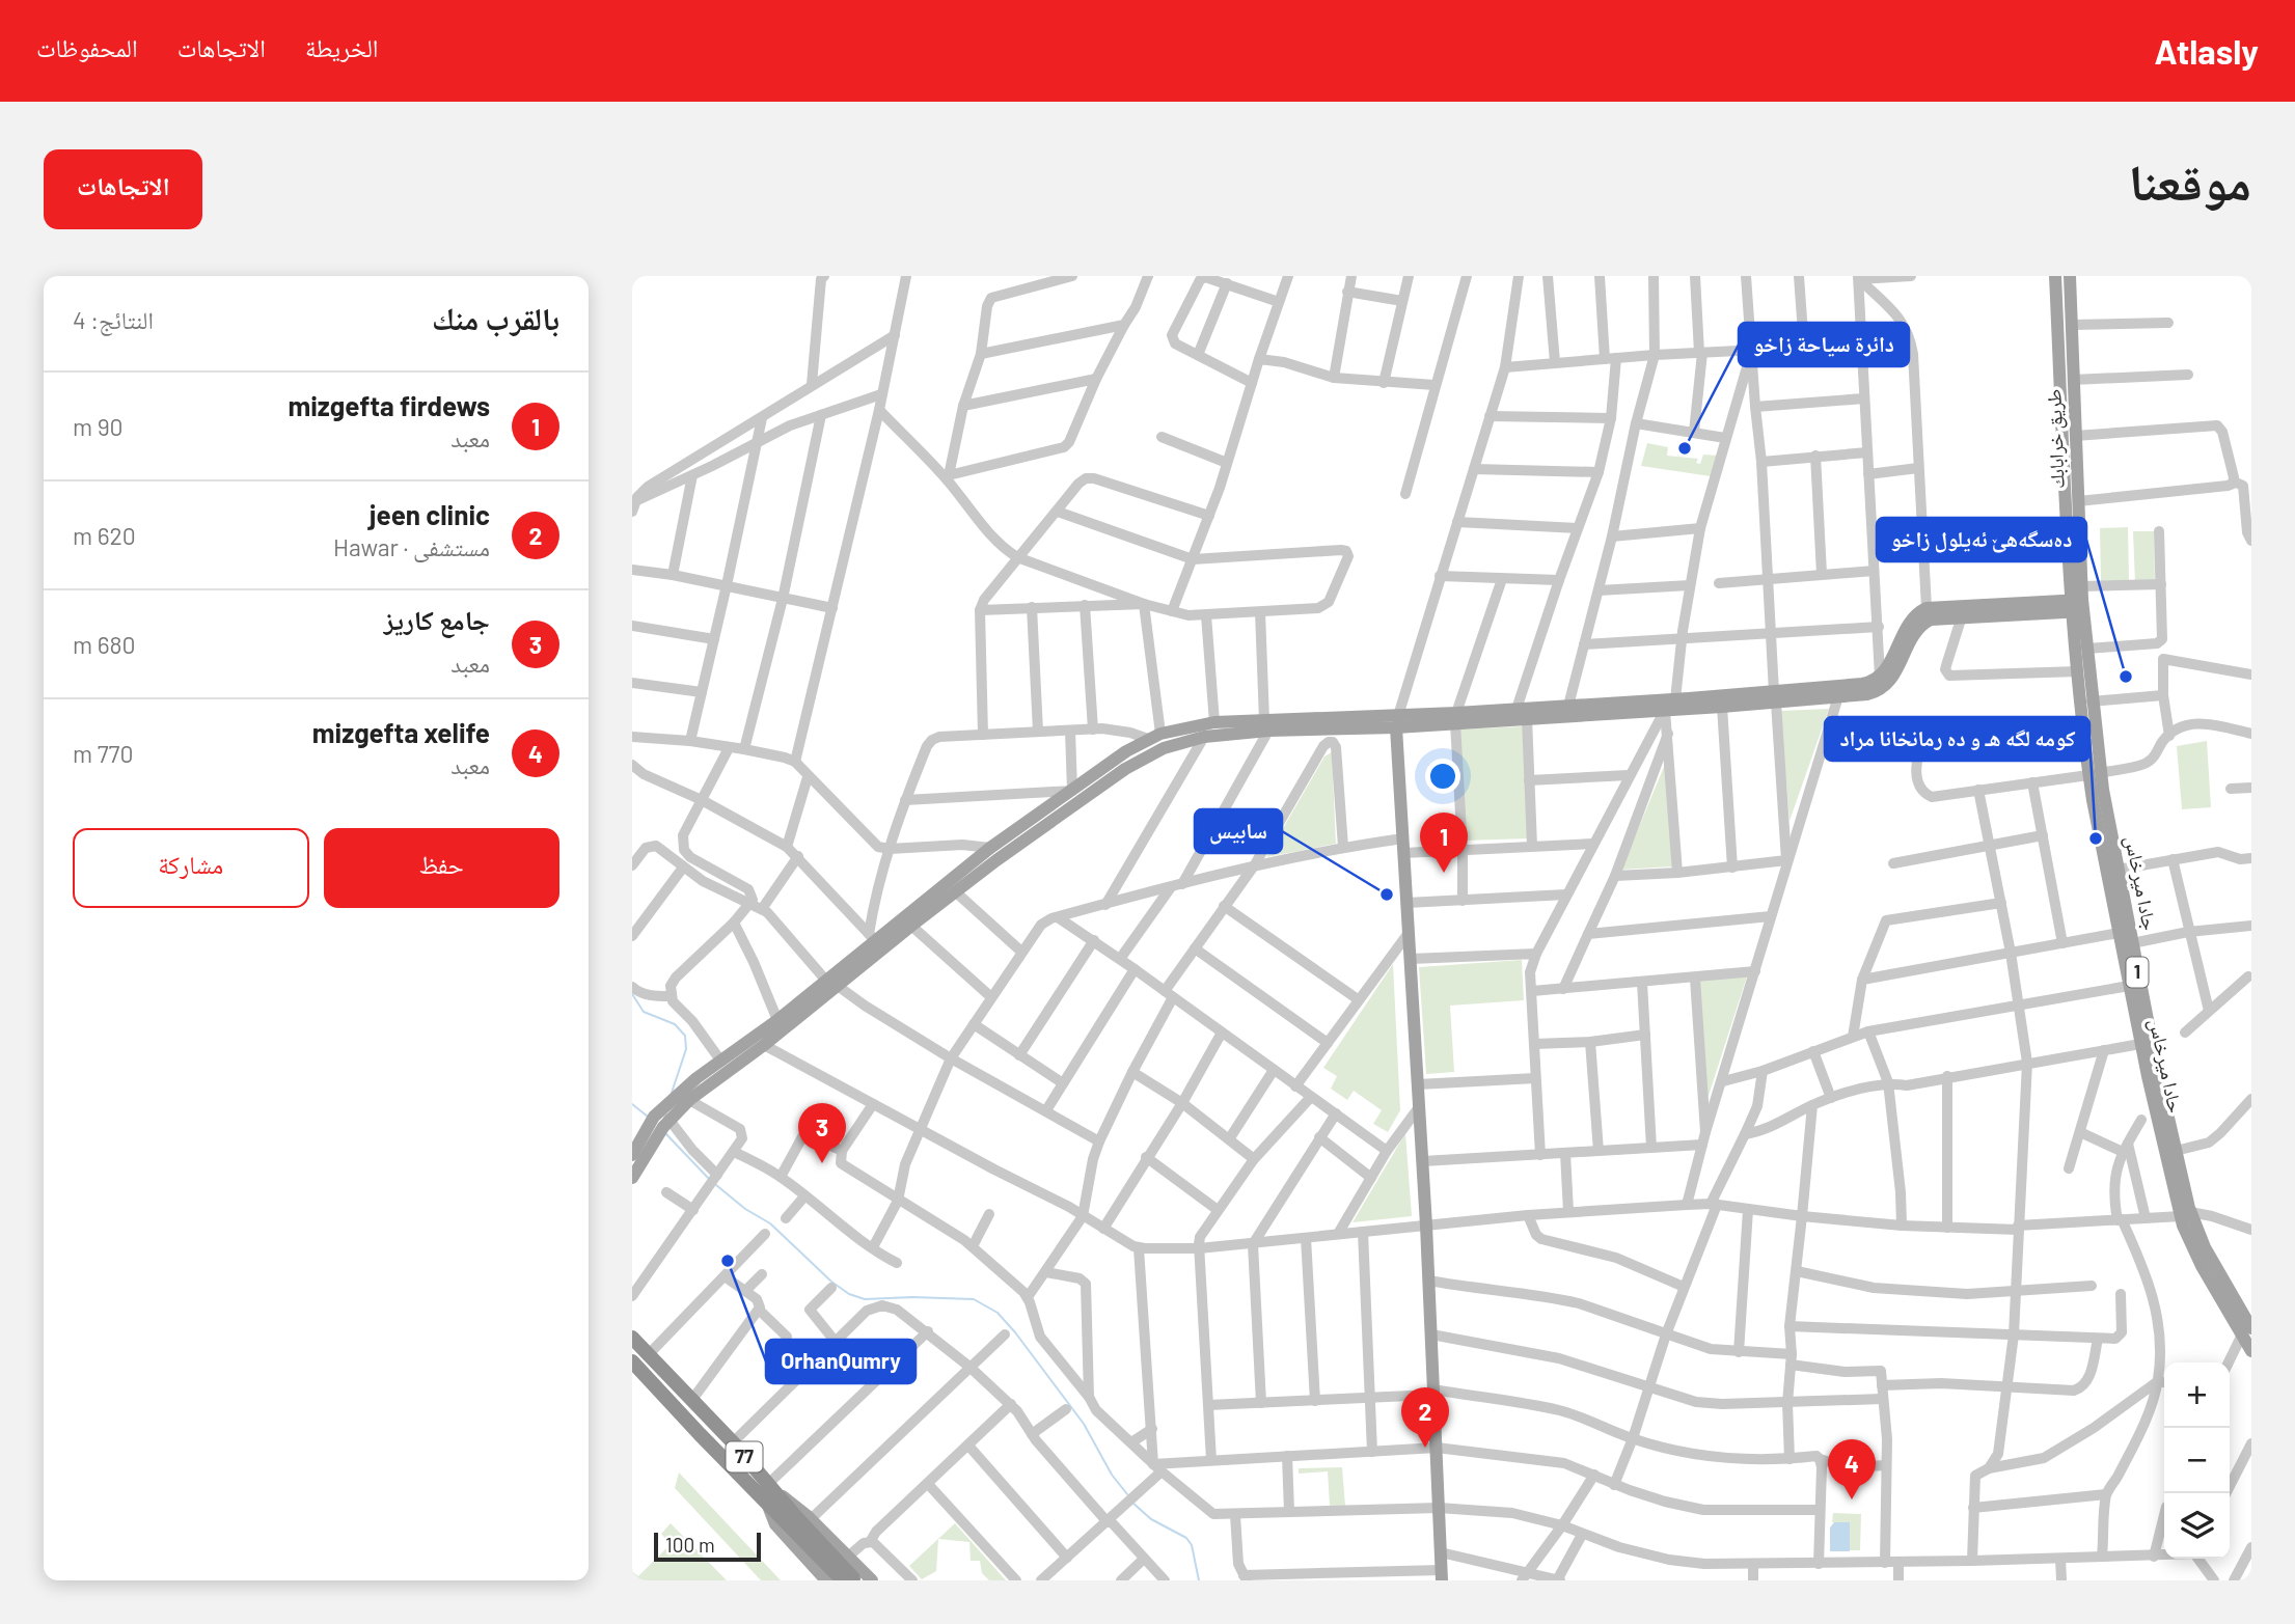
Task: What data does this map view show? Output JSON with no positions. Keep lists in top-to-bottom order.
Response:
{
  "streets": {
    "highway": ["77"],
    "main road": [
      "طريق خرابابك",
      "جادا ميرخاس",
      "1",
      "حادا ميرخاس"
    ]
  },
  "crossings": [
    ["طريق خرابابك", "جادا ميرخاس"],
    ["طريق خرابابك", "حادا ميرخاس"],
    ["جادا ميرخاس", "حادا ميرخاس"]
  ],
  "places": [
    "دائرة سياحة زاخو",
    "ده‌سگه‌هێ ئه‌يلول زاخو",
    "كومه لگه هـ و ده رمانخانا مراد",
    "سابيس",
    "OrhanQumry"
  ],
  "scale_bar": "100 m",
  "page": {
    "header": "Atlasly",
    "nav": ["الخريطة", "الاتجاهات", "المحفوظات"],
    "title": "موقعنا",
    "buttons": [
      "الاتجاهات",
      ["حفظ", "مشاركة"]
    ],
    "heading": ["بالقرب منك", "النتائج: 4"],
    "list": [
      {
        "mark": "1",
        "name": "mizgefta firdews",
        "note": "معبد",
        "value": "90 m"
      },
      {
        "mark": "2",
        "name": "jeen clinic",
        "note": "مستشفى · Hawar",
        "value": "620 m"
      },
      {
        "mark": "3",
        "name": "جامع كاريز",
        "note": "معبد",
        "value": "680 m"
      },
      {
        "mark": "4",
        "name": "mizgefta xelife",
        "note": "معبد",
        "value": "770 m"
      }
    ],
    "pins": [
      "1",
      "3",
      "2",
      "4"
    ],
    "map_buttons": ["+", "−"],
    "scale": "100 m"
  }
}
